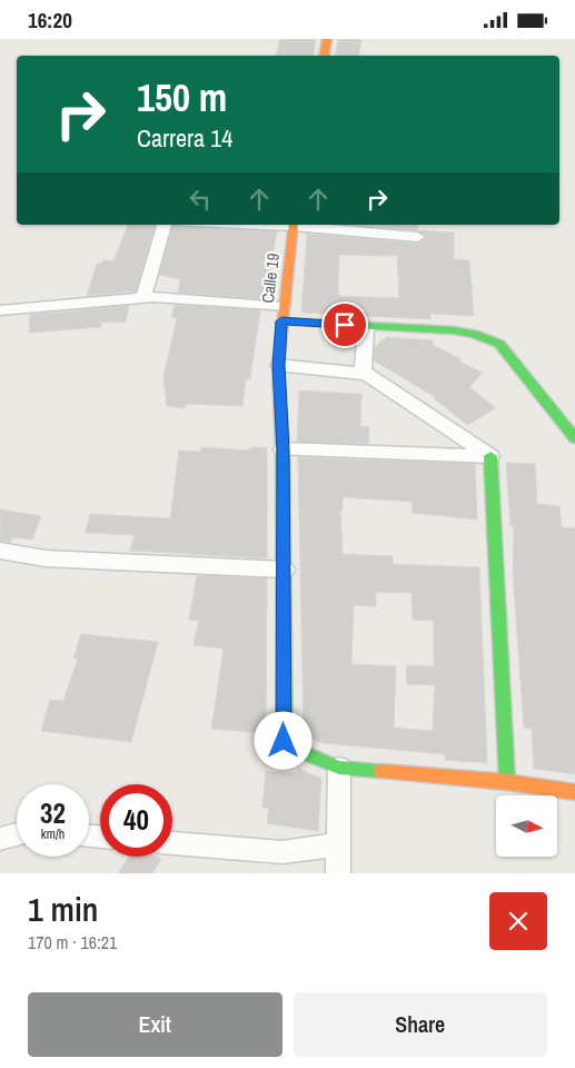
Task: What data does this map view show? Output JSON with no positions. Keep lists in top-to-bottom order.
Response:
{
  "streets": {
    "street": ["Calle 19"]
  },
  "north": "right",
  "page": {
    "status": "16:20",
    "turn": ["150 m", "Carrera 14"],
    "speed": "32 km/h",
    "limit": "40",
    "heading": ["1 min", "170 m · 16:21"],
    "buttons": ["Exit", "Share"]
  }
}
